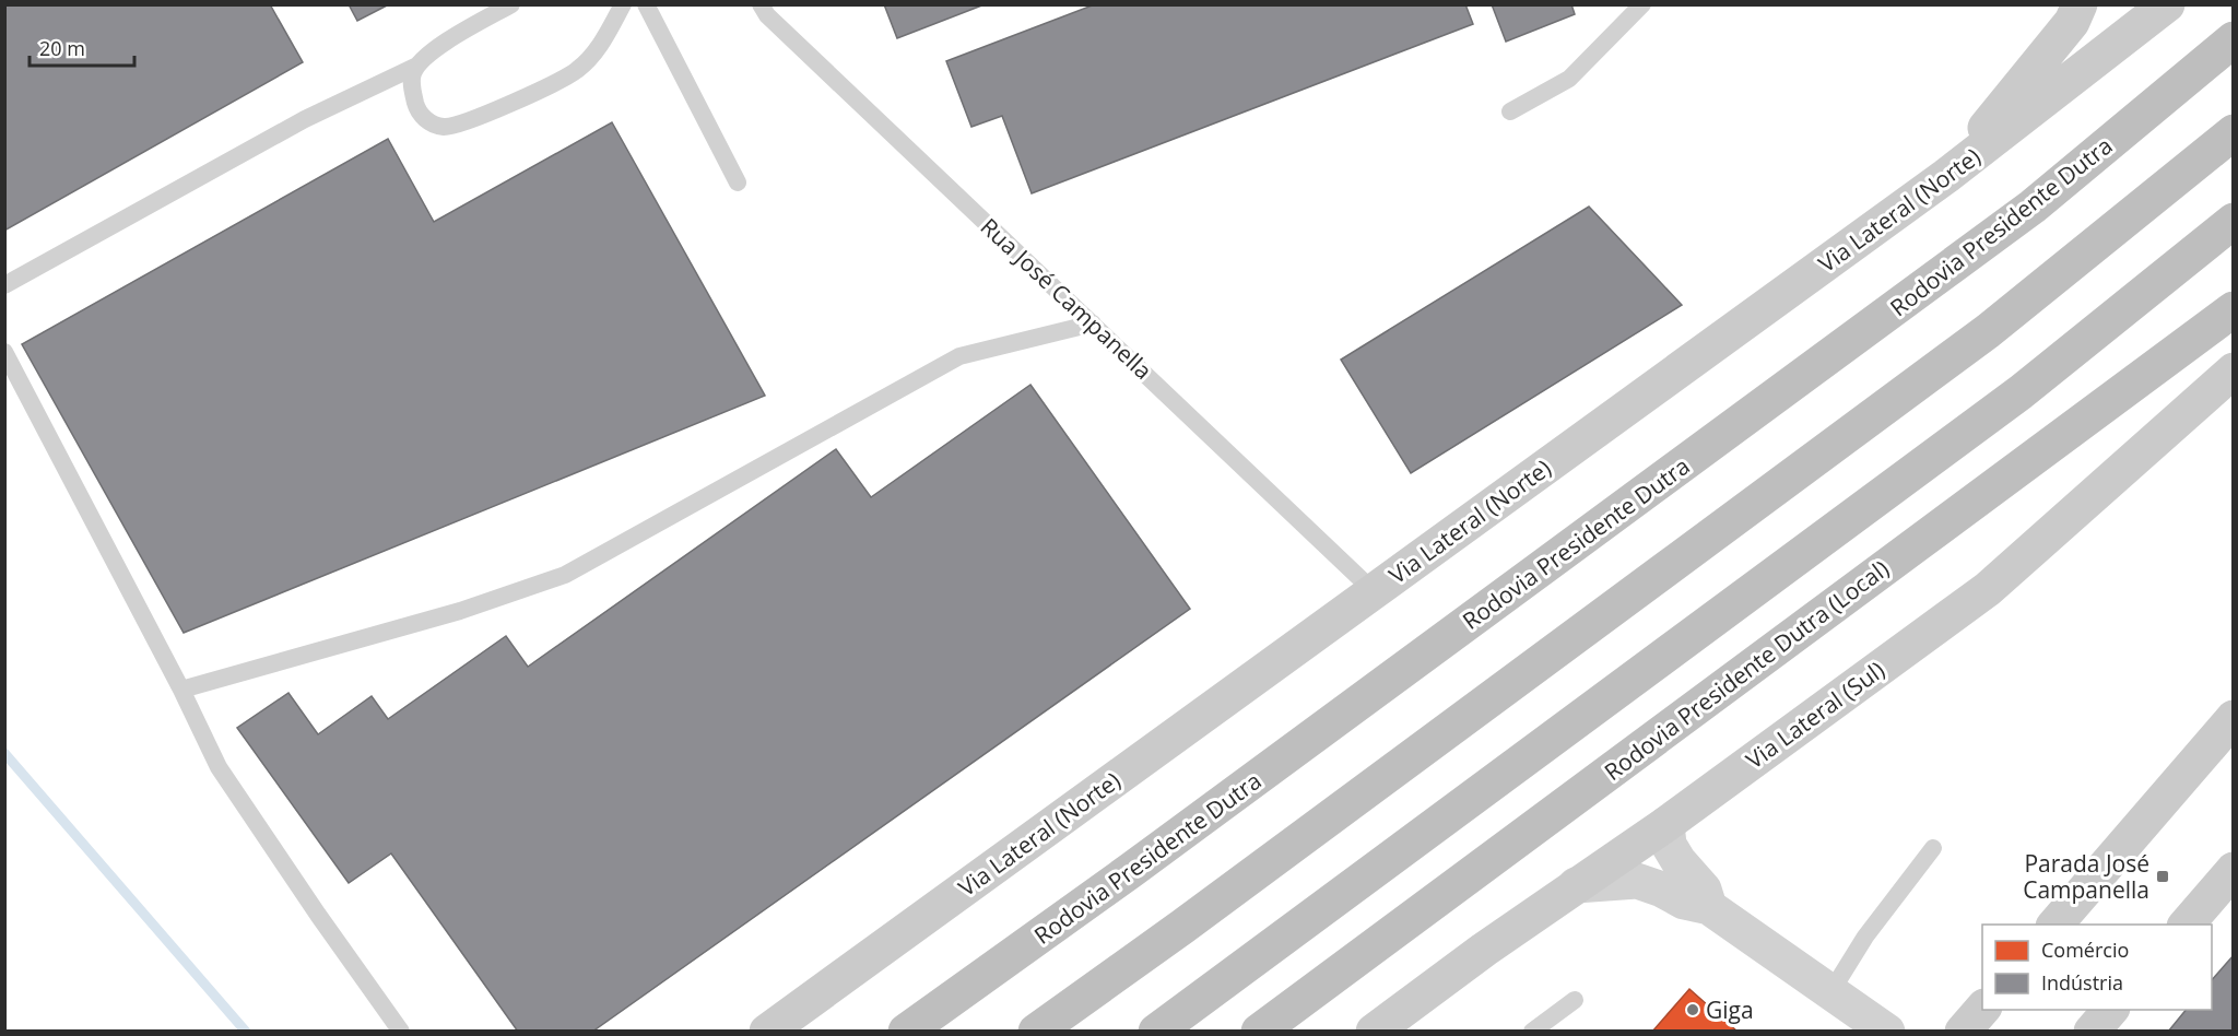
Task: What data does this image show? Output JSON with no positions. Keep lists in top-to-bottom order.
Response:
{
  "streets": {
    "highway": ["Rodovia Presidente Dutra", "Rodovia Presidente Dutra (Local)"],
    "main road": ["Via Lateral (Norte)", "Via Lateral (Sul)"],
    "lane": ["Rua José Campanella"]
  },
  "crossings": [
    ["Via Lateral (Norte)", "Rua José Campanella"]
  ],
  "places": {
    "transit": ["Parada José Campanella"],
    "other": ["Giga"]
  },
  "legend": ["Comércio", "Indústria"],
  "scale_bar": "20 m"
}
